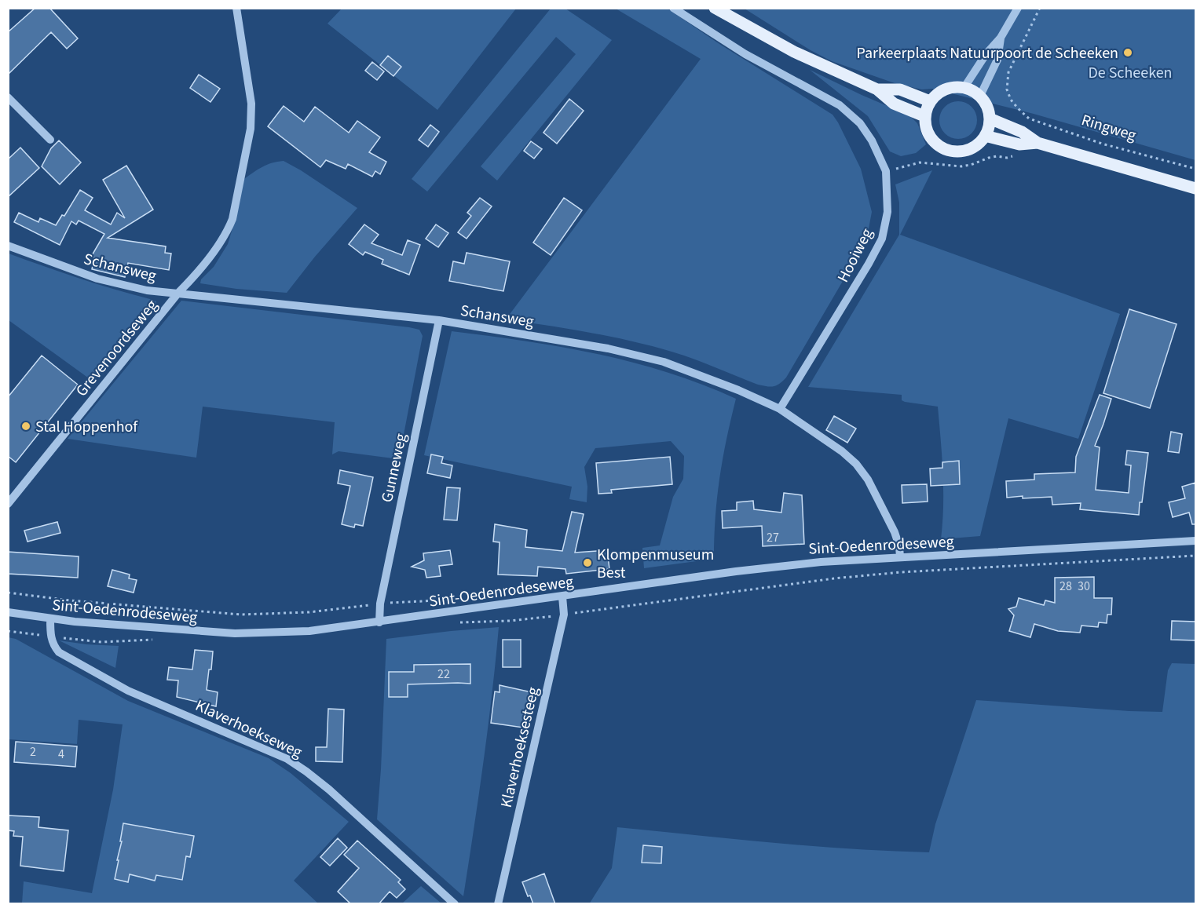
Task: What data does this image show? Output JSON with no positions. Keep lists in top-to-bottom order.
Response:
{
  "streets": {
    "street": [
      "Hooiweg",
      "Schansweg",
      "Grevenoordseweg",
      "Gunneweg",
      "Sint-Oedenrodeseweg",
      "Klaverhoekseweg",
      "Klaverhoeksesteeg"
    ],
    "path": ["Ringweg"]
  },
  "crossings": [
    ["Hooiweg", "Schansweg"],
    ["Schansweg", "Grevenoordseweg"],
    ["Schansweg", "Gunneweg"],
    ["Schansweg", "Sint-Oedenrodeseweg"],
    ["Gunneweg", "Sint-Oedenrodeseweg"],
    ["Sint-Oedenrodeseweg", "Klaverhoekseweg"],
    ["Sint-Oedenrodeseweg", "Klaverhoeksesteeg"]
  ],
  "parks": ["De Scheeken"],
  "places": ["Parkeerplaats Natuurpoort de Scheeken", "Stal Hoppenhof", "Klompenmuseum Best"],
  "house_numbers": [
    "27",
    "28",
    "30",
    "22",
    "2",
    "4"
  ]
}
